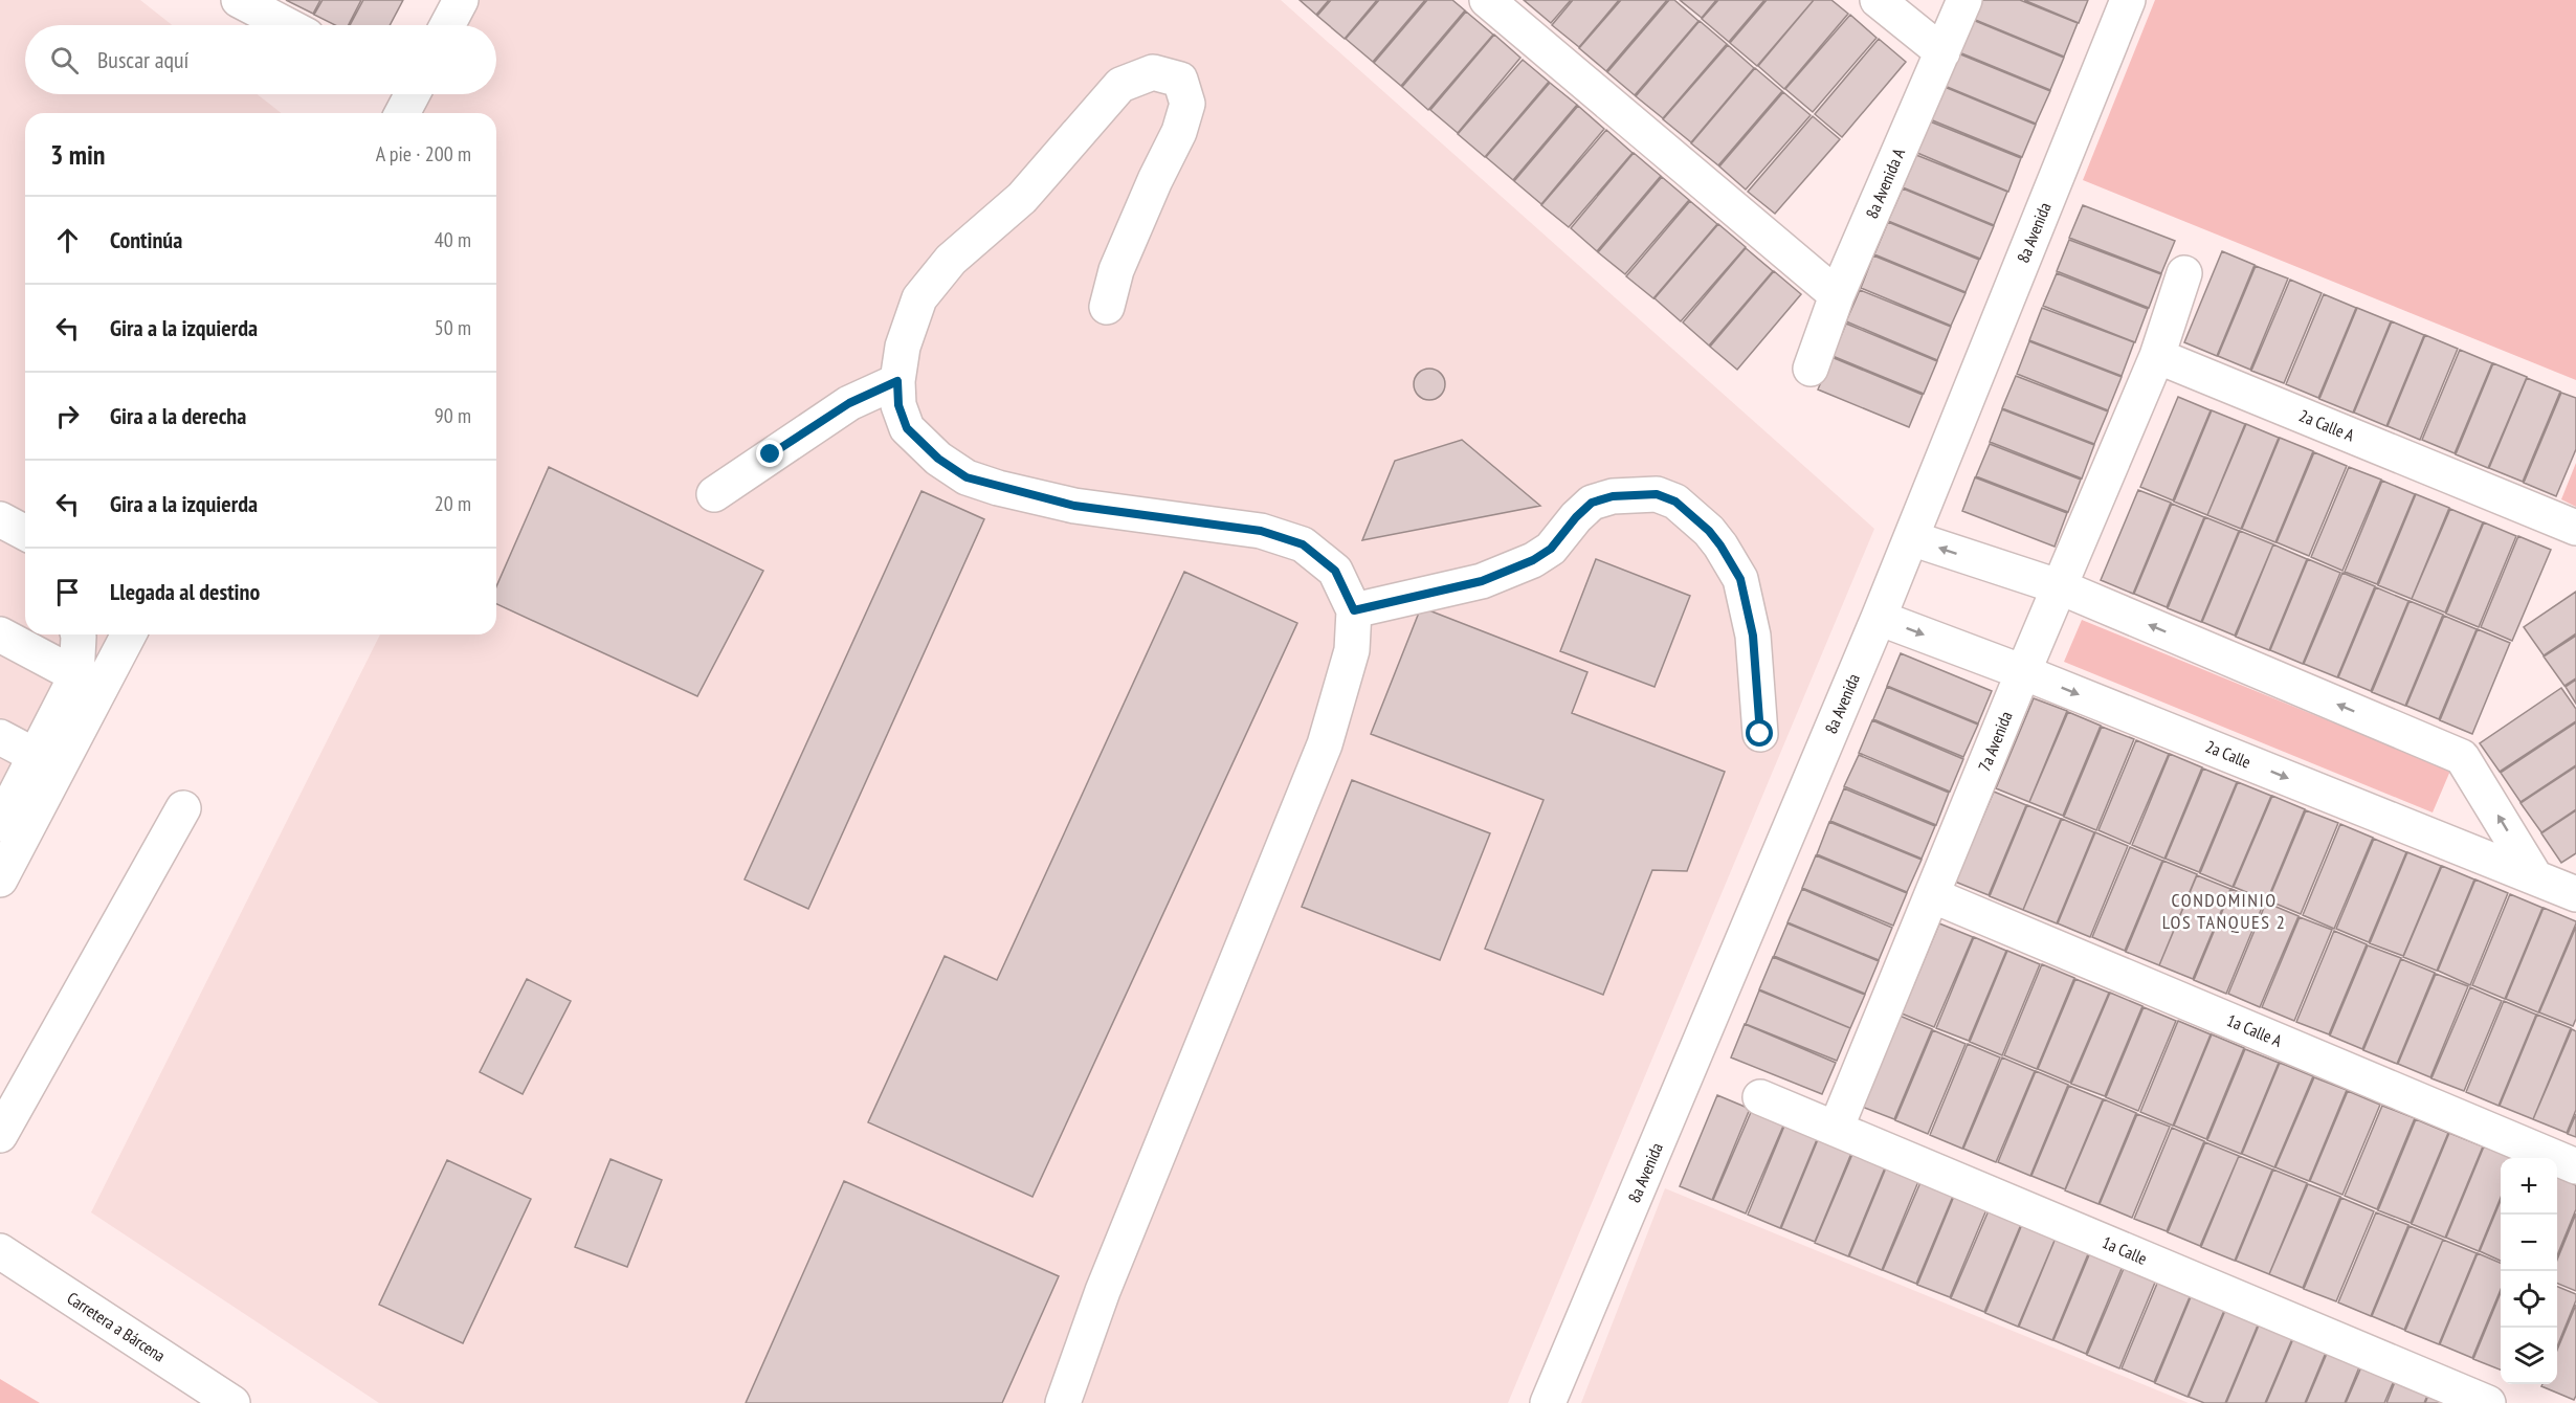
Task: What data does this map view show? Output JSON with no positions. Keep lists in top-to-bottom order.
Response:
{
  "streets": {
    "street": [
      "8a Avenida A",
      "8a Avenida",
      "2a Calle A",
      "7a Avenida",
      "2a Calle",
      "1a Calle A",
      "1a Calle",
      "Carretera a Bárcena"
    ]
  },
  "crossings": [
    ["8a Avenida", "2a Calle"],
    ["2a Calle A", "7a Avenida"],
    ["7a Avenida", "2a Calle"],
    ["7a Avenida", "1a Calle A"],
    ["7a Avenida", "1a Calle"]
  ],
  "districts": ["CONDOMINIO LOS TANQUES 2"],
  "page": {
    "search": "Buscar aquí",
    "heading": ["3 min", "A pie · 200 m"],
    "list": [
      ["Continúa", "40 m"],
      ["Gira a la izquierda", "50 m"],
      ["Gira a la derecha", "90 m"],
      ["Gira a la izquierda", "20 m"],
      "Llegada al destino"
    ],
    "map_buttons": ["+", "−"]
  }
}
